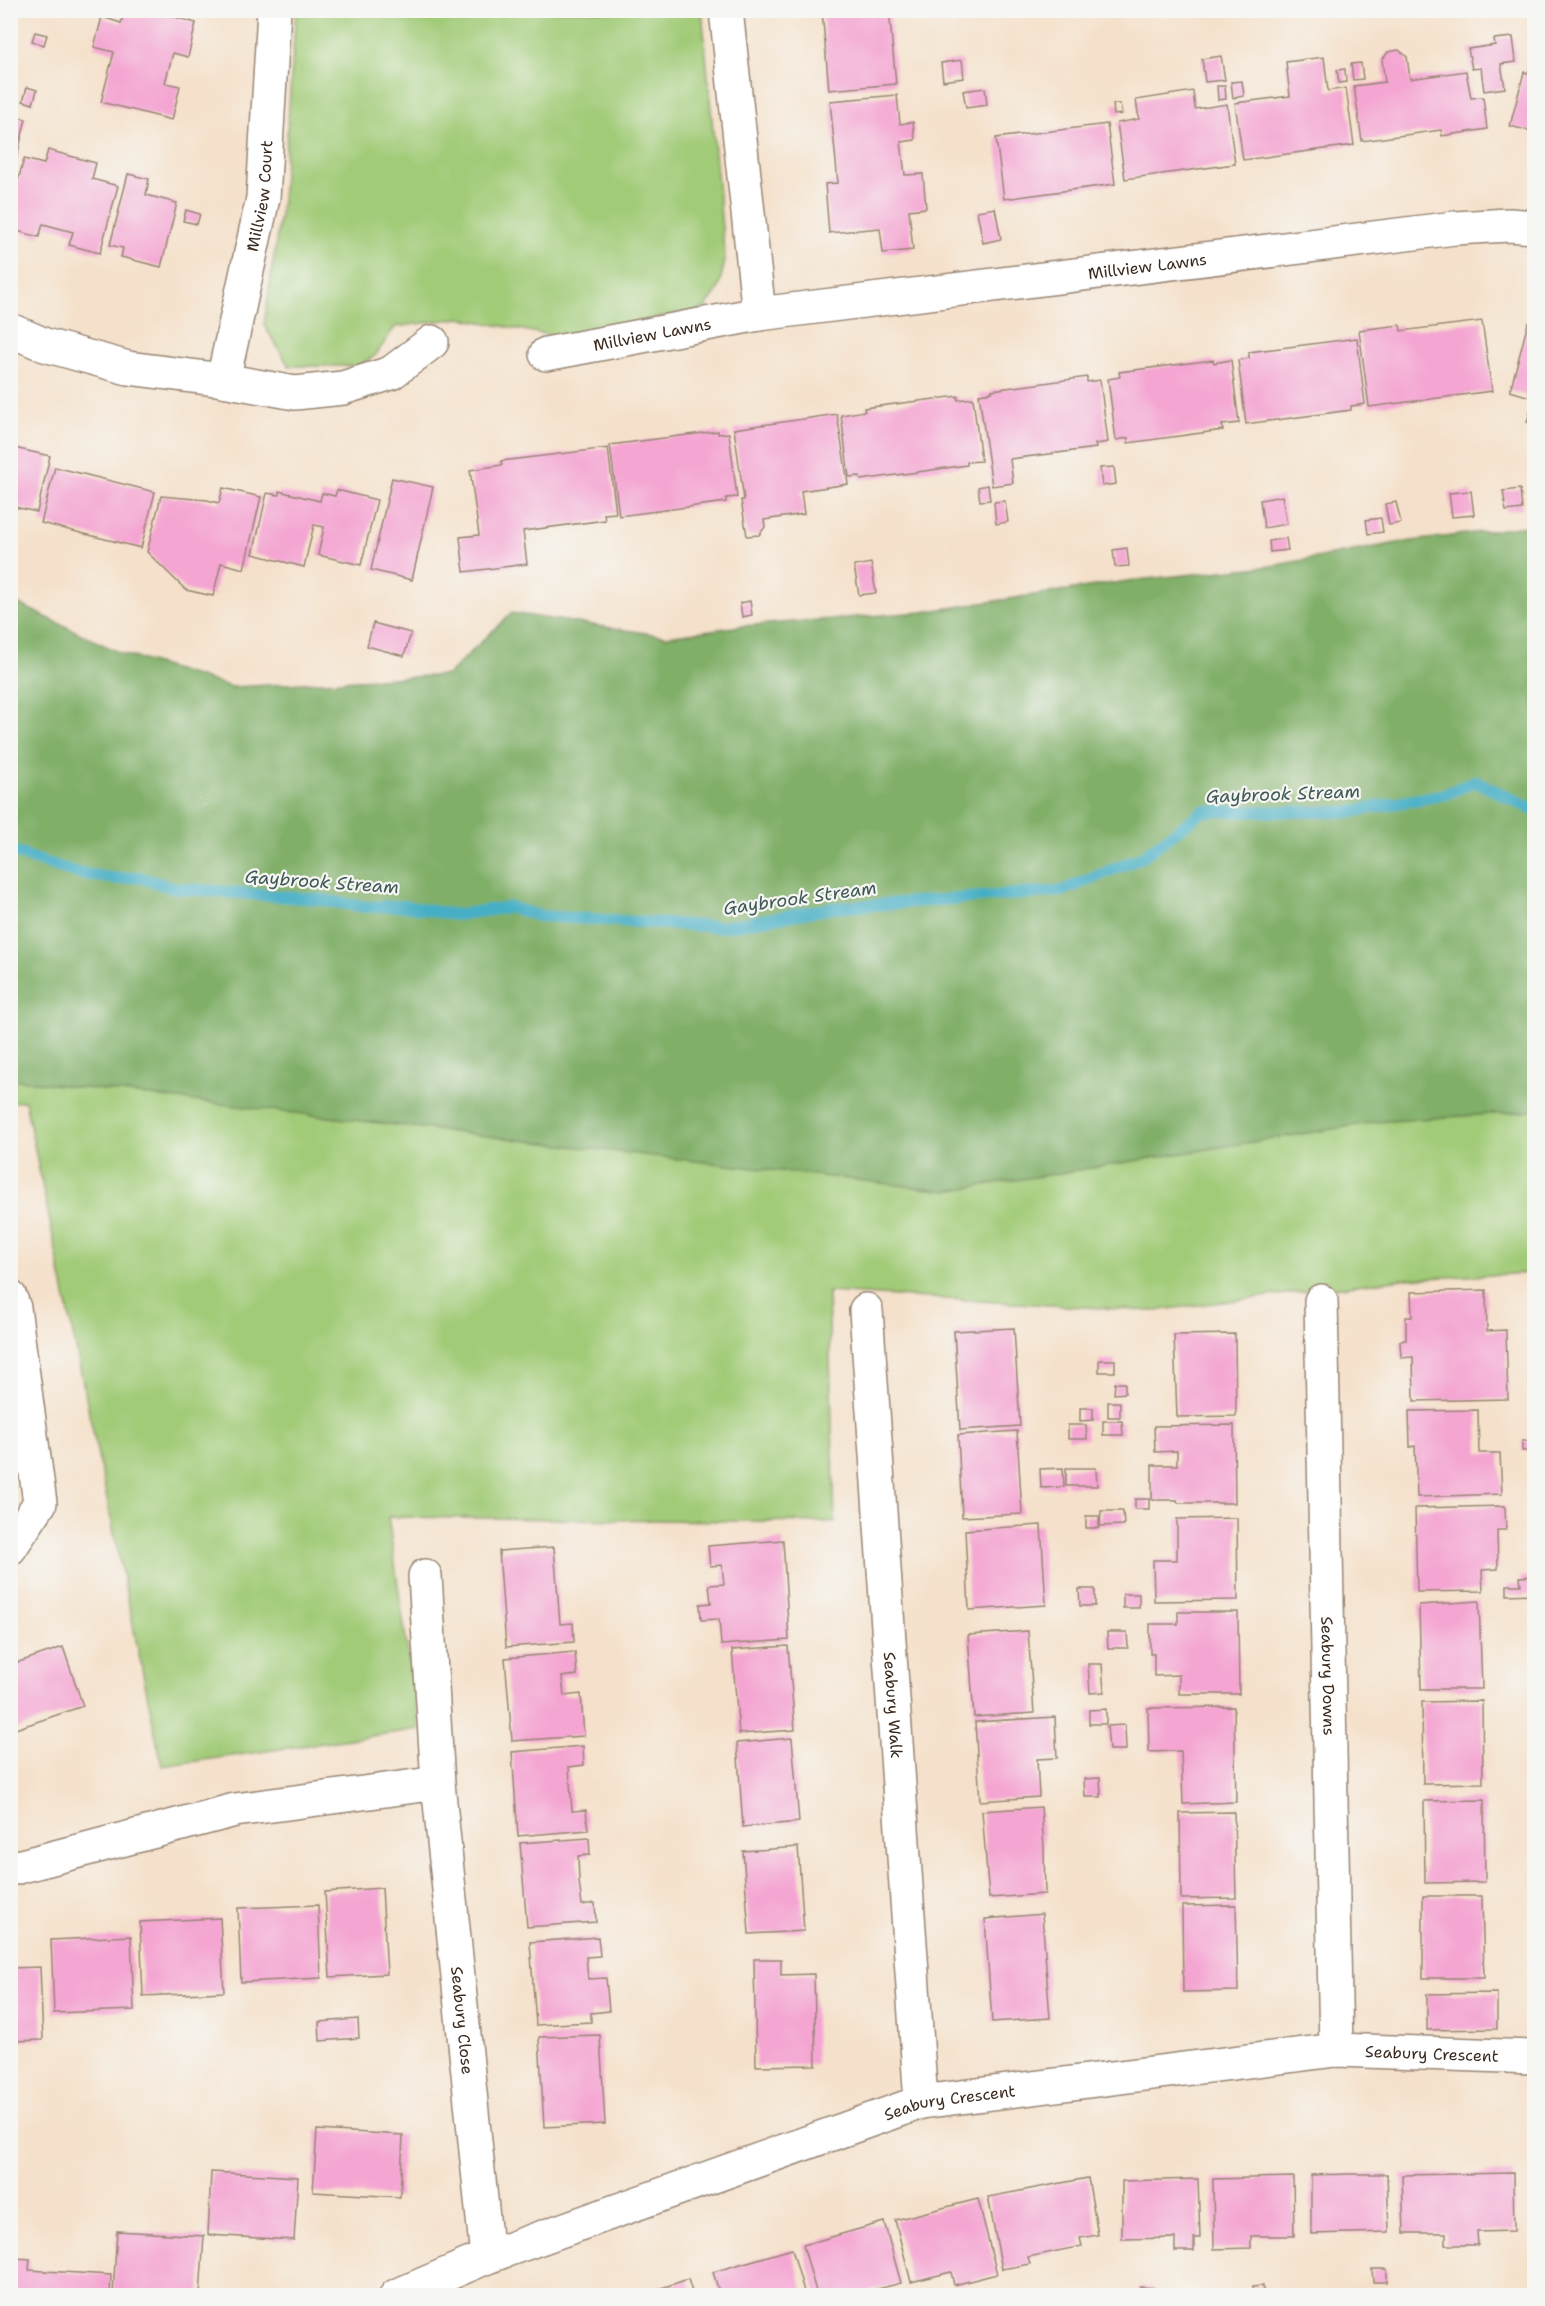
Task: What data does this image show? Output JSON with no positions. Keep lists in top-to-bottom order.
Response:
{
  "streets": {
    "street": [
      "Millview Court",
      "Millview Lawns",
      "Seabury Downs",
      "Seabury Walk",
      "Seabury Close",
      "Seabury Crescent"
    ]
  },
  "crossings": [
    ["Seabury Downs", "Seabury Crescent"],
    ["Seabury Walk", "Seabury Crescent"],
    ["Seabury Close", "Seabury Crescent"]
  ],
  "water": ["Gaybrook Stream"]
}
